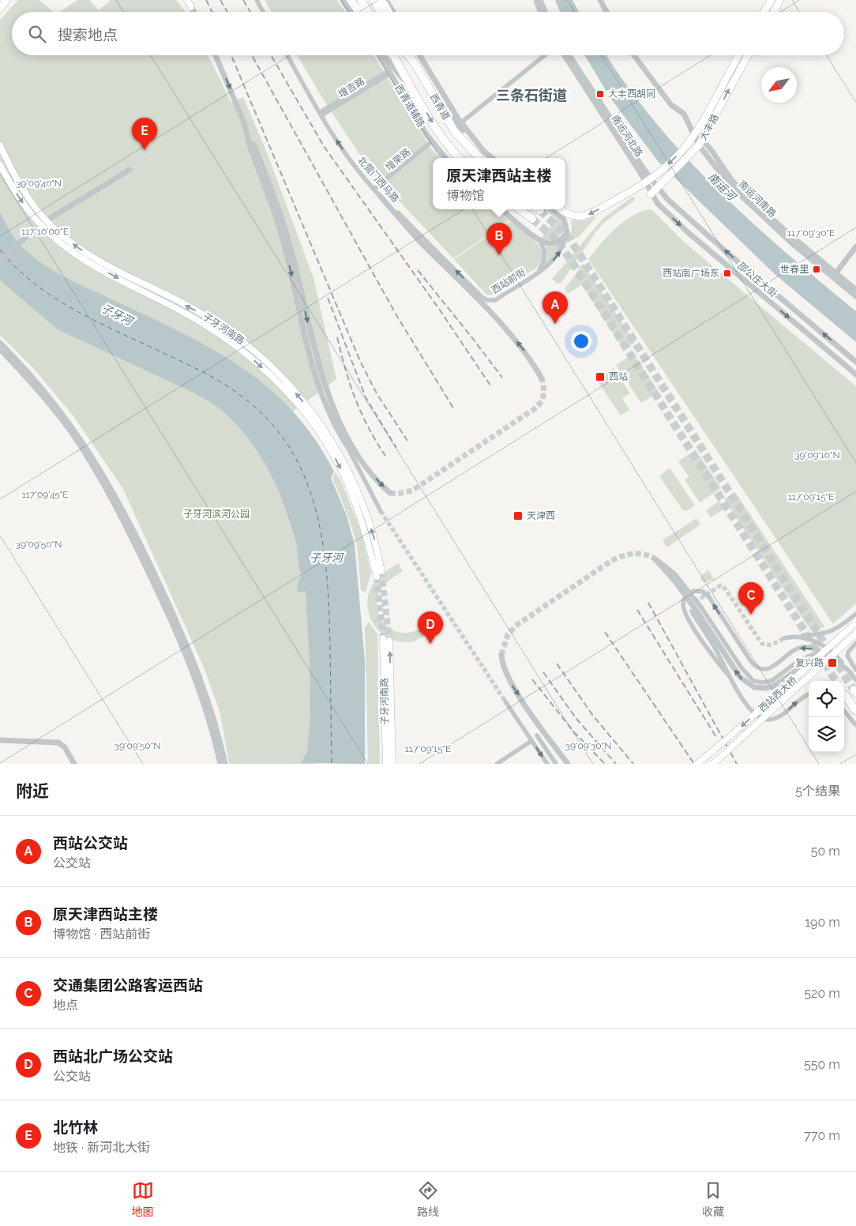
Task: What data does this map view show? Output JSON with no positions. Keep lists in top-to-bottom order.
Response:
{
  "streets": {
    "highway": ["西青道"],
    "main road": ["大丰路", "子牙河南路", "西站西大桥"],
    "street": [
      "增吉路",
      "西青道辅路",
      "南运河北路",
      "增荣路",
      "北营门西马路",
      "南运河南路",
      "邵公庄大街",
      "西站前街"
    ]
  },
  "crossings": [
    ["增吉路", "西青道辅路"],
    ["增吉路", "北营门西马路"],
    ["西青道辅路", "增荣路"],
    ["大丰路", "南运河北路"],
    ["大丰路", "南运河南路"],
    ["大丰路", "邵公庄大街"],
    ["南运河北路", "邵公庄大街"],
    ["增荣路", "北营门西马路"],
    ["北营门西马路", "西站前街"]
  ],
  "one_way": ["西站前街"],
  "districts": ["三条石街道"],
  "water": ["南运河", "子牙河"],
  "parks": ["子牙河滨河公园"],
  "places": {
    "transit": [
      "大丰西胡同",
      "世春里",
      "西站南广场东",
      "西站",
      "天津西",
      "复兴路"
    ]
  },
  "north": "bottom left",
  "page": {
    "search": "搜索地点",
    "pins": [
      "E",
      "B",
      "A",
      "C",
      "D"
    ],
    "popup": ["原天津西站主楼", "博物馆"],
    "heading": ["附近", "5个结果"],
    "list": [
      {
        "mark": "A",
        "name": "西站公交站",
        "note": "公交站",
        "value": "50 m"
      },
      {
        "mark": "B",
        "name": "原天津西站主楼",
        "note": "博物馆 · 西站前街",
        "value": "190 m"
      },
      {
        "mark": "C",
        "name": "交通集团公路客运西站",
        "note": "地点",
        "value": "520 m"
      },
      {
        "mark": "D",
        "name": "西站北广场公交站",
        "note": "公交站",
        "value": "550 m"
      },
      {
        "mark": "E",
        "name": "北竹林",
        "note": "地铁 · 新河北大街",
        "value": "770 m"
      }
    ],
    "nav": ["地图", "路线", "收藏"]
  },
  "coordinates": [
    "39°09'40\"N",
    "117°10'00\"E",
    "117°09'30\"E",
    "39°09'10\"N",
    "117°09'45\"E",
    "117°09'15\"E",
    "39°09'50\"N",
    "39°09'30\"N"
  ]
}
